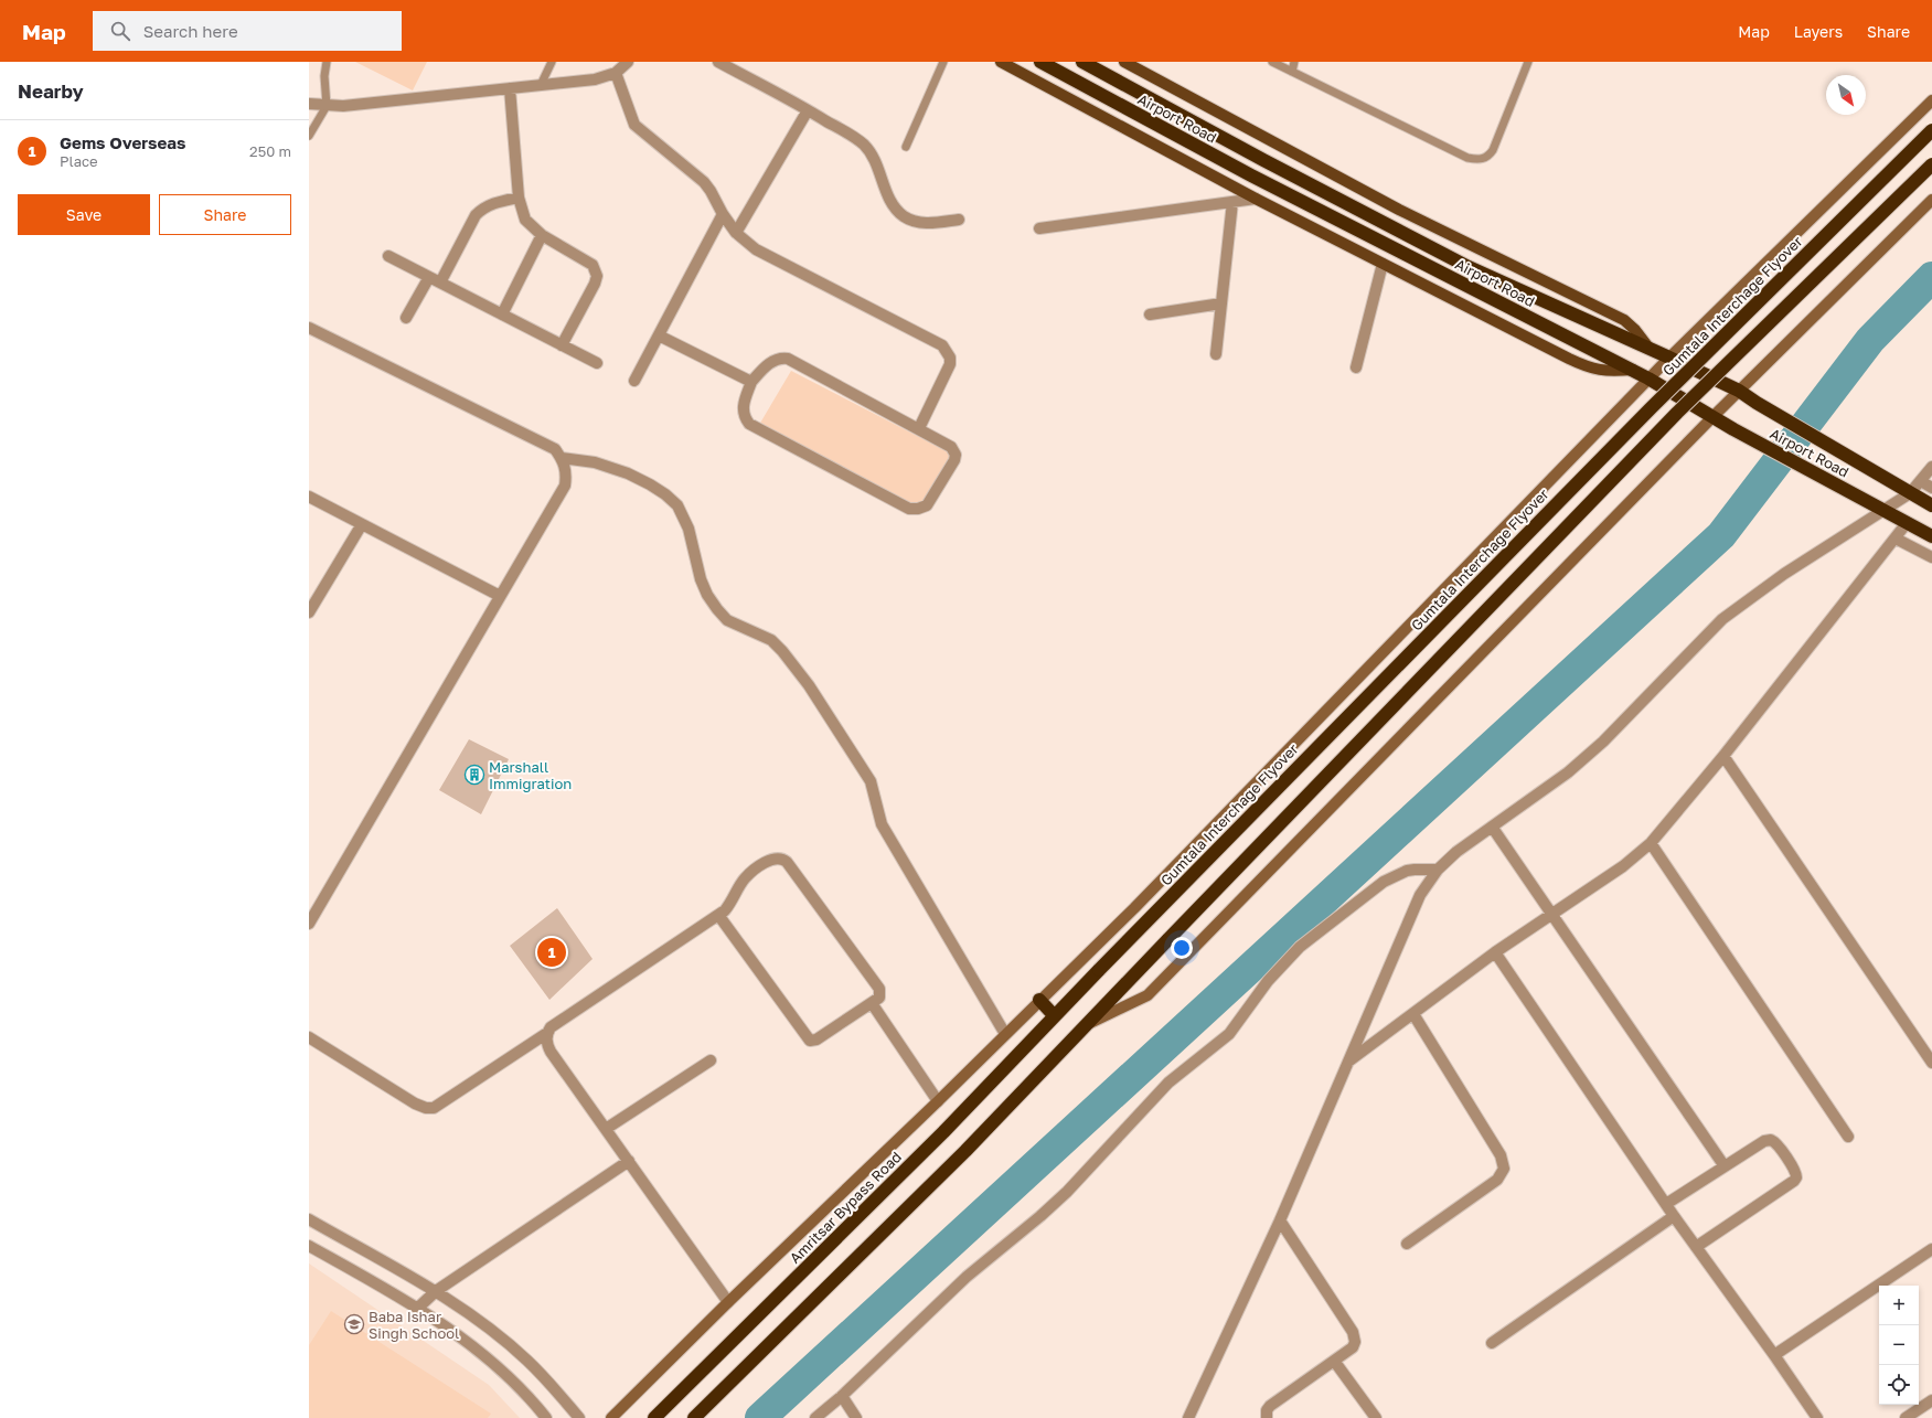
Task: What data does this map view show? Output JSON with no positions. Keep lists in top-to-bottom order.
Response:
{
  "streets": {
    "highway": ["Airport Road", "Gumtala Interchage Flyover", "Amritsar Bypass Road"]
  },
  "crossings": [
    ["Gumtala Interchage Flyover", "Amritsar Bypass Road"]
  ],
  "places": {
    "building": ["Marshall Immigration"],
    "school or university": ["Baba Ishar Singh School"]
  },
  "north": "bottom right",
  "page": {
    "header": "Map",
    "search": "Search here",
    "nav": ["Map", "Layers", "Share"],
    "heading": "Nearby",
    "list": [
      {
        "mark": "1",
        "name": "Gems Overseas",
        "note": "Place",
        "value": "250 m"
      }
    ],
    "buttons": ["Save", "Share"],
    "pins": "1",
    "map_buttons": ["+", "−"]
  }
}
